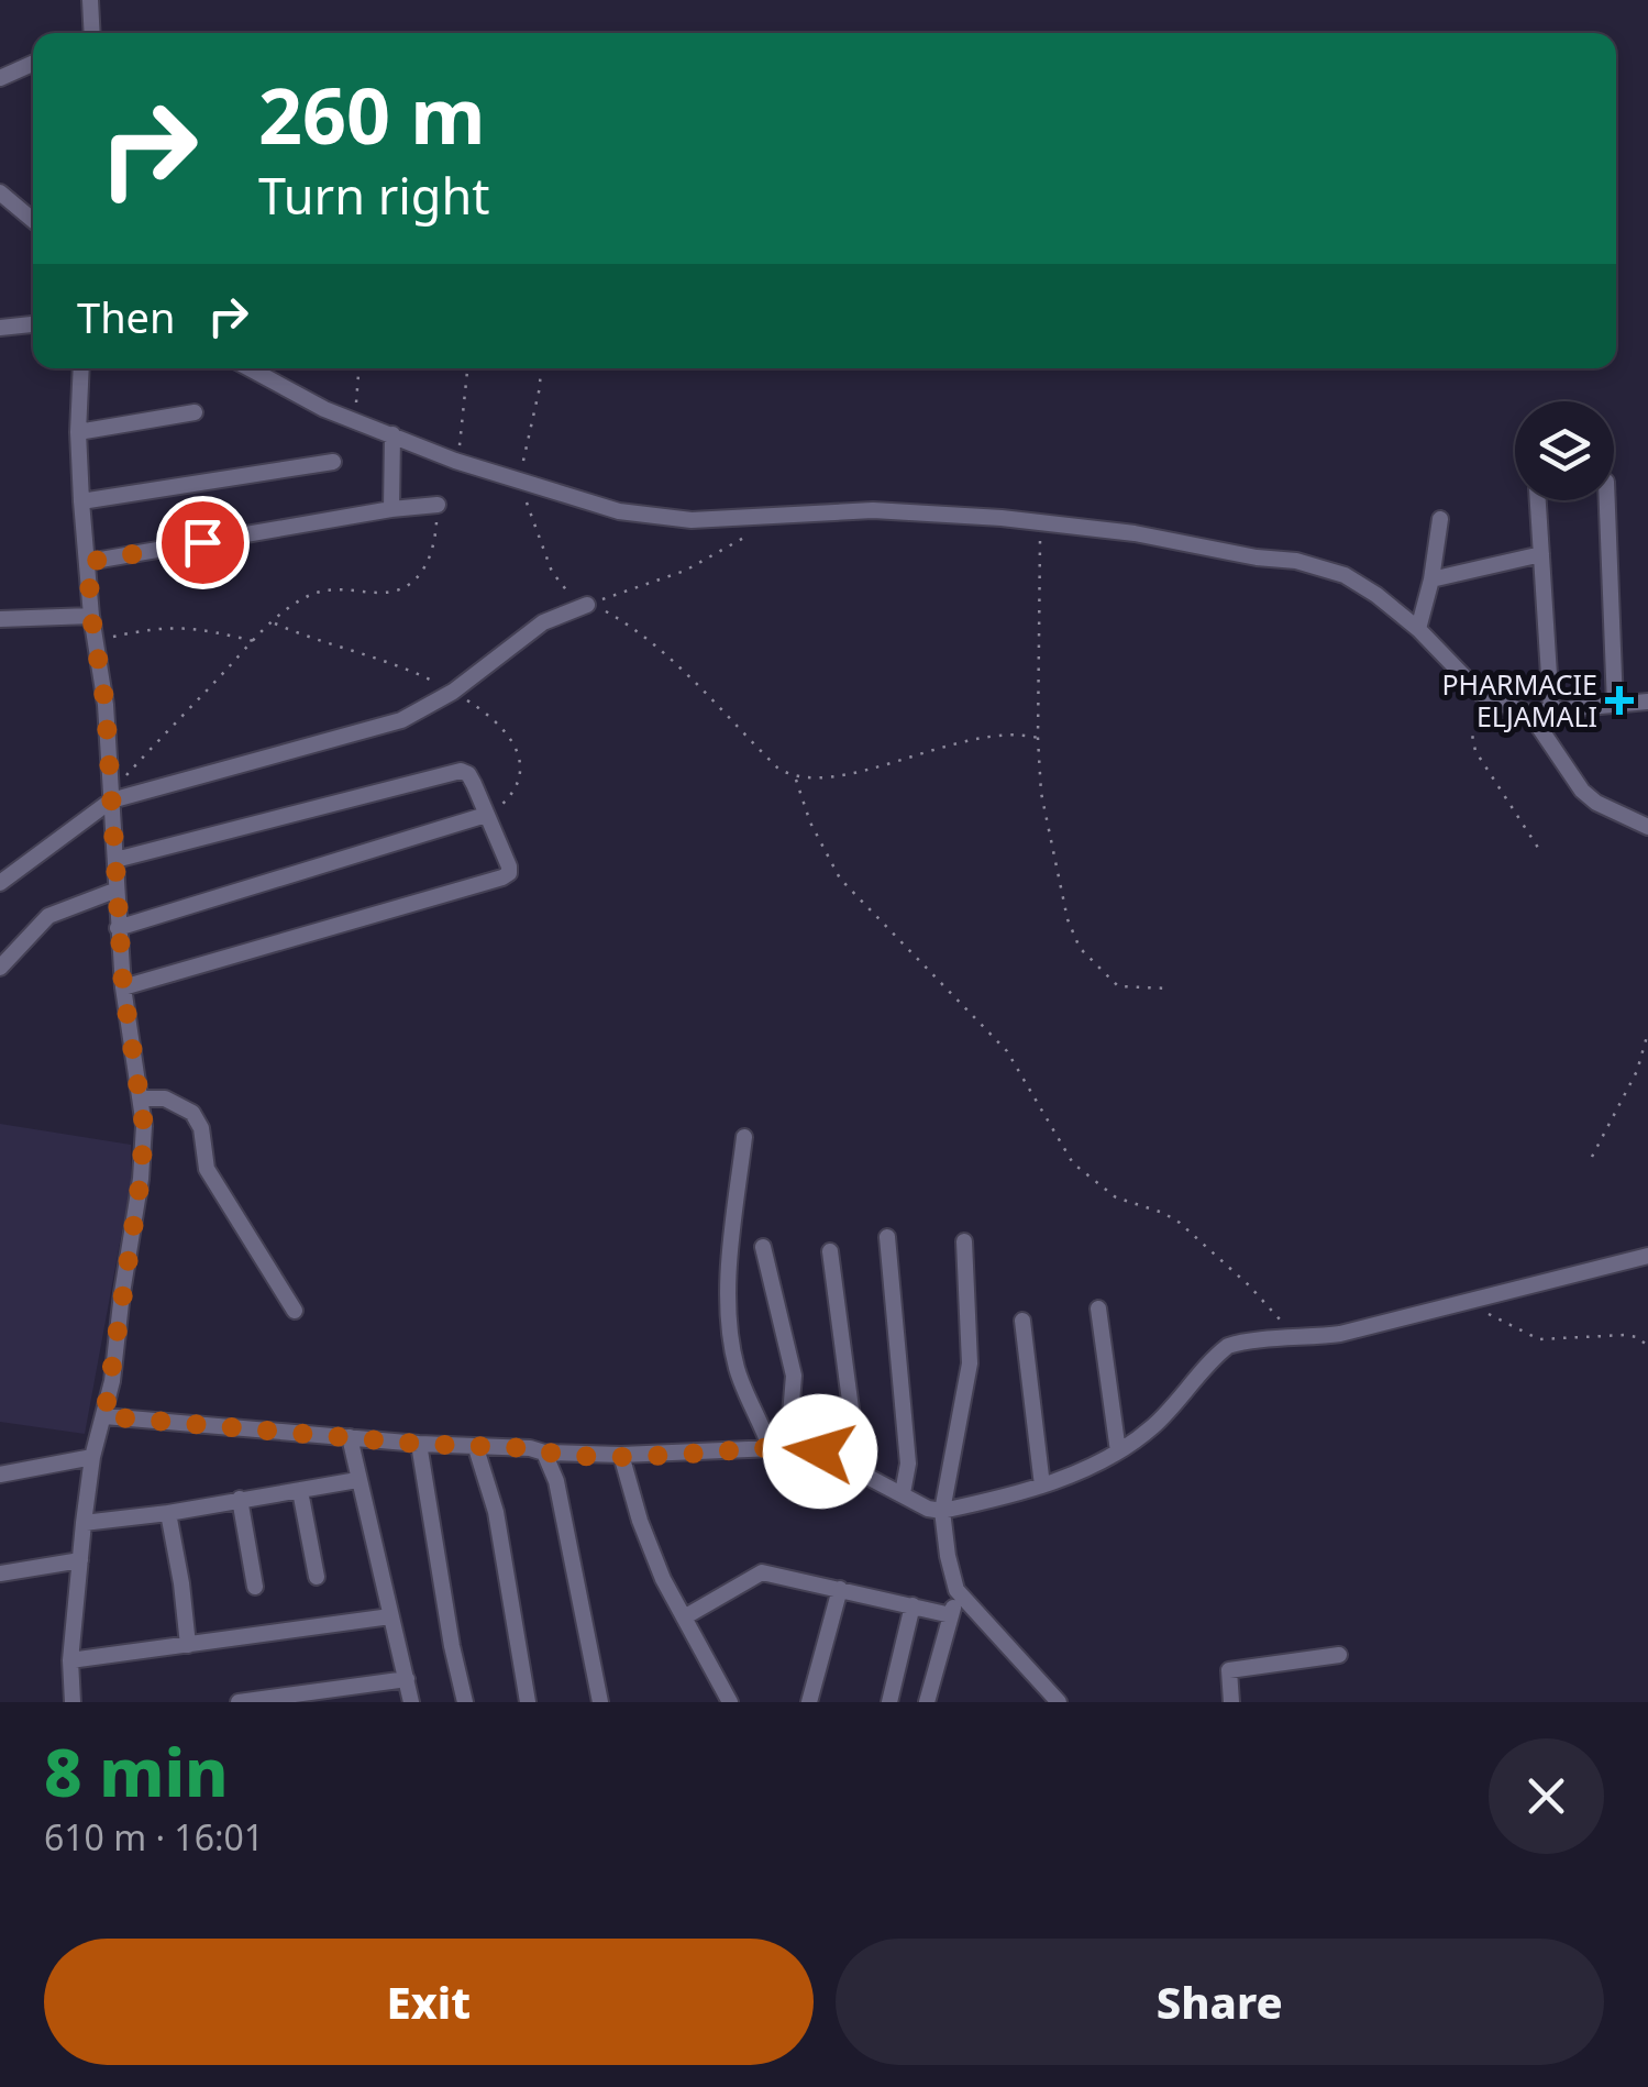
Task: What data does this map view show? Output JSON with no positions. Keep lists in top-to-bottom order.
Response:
{
  "places": {
    "health": ["PHARMACIE ELJAMALI"]
  },
  "page": {
    "turn": ["260 m", "Turn right"],
    "then": "Then",
    "heading": ["8 min", "610 m · 16:01"],
    "buttons": ["Exit", "Share"]
  }
}
